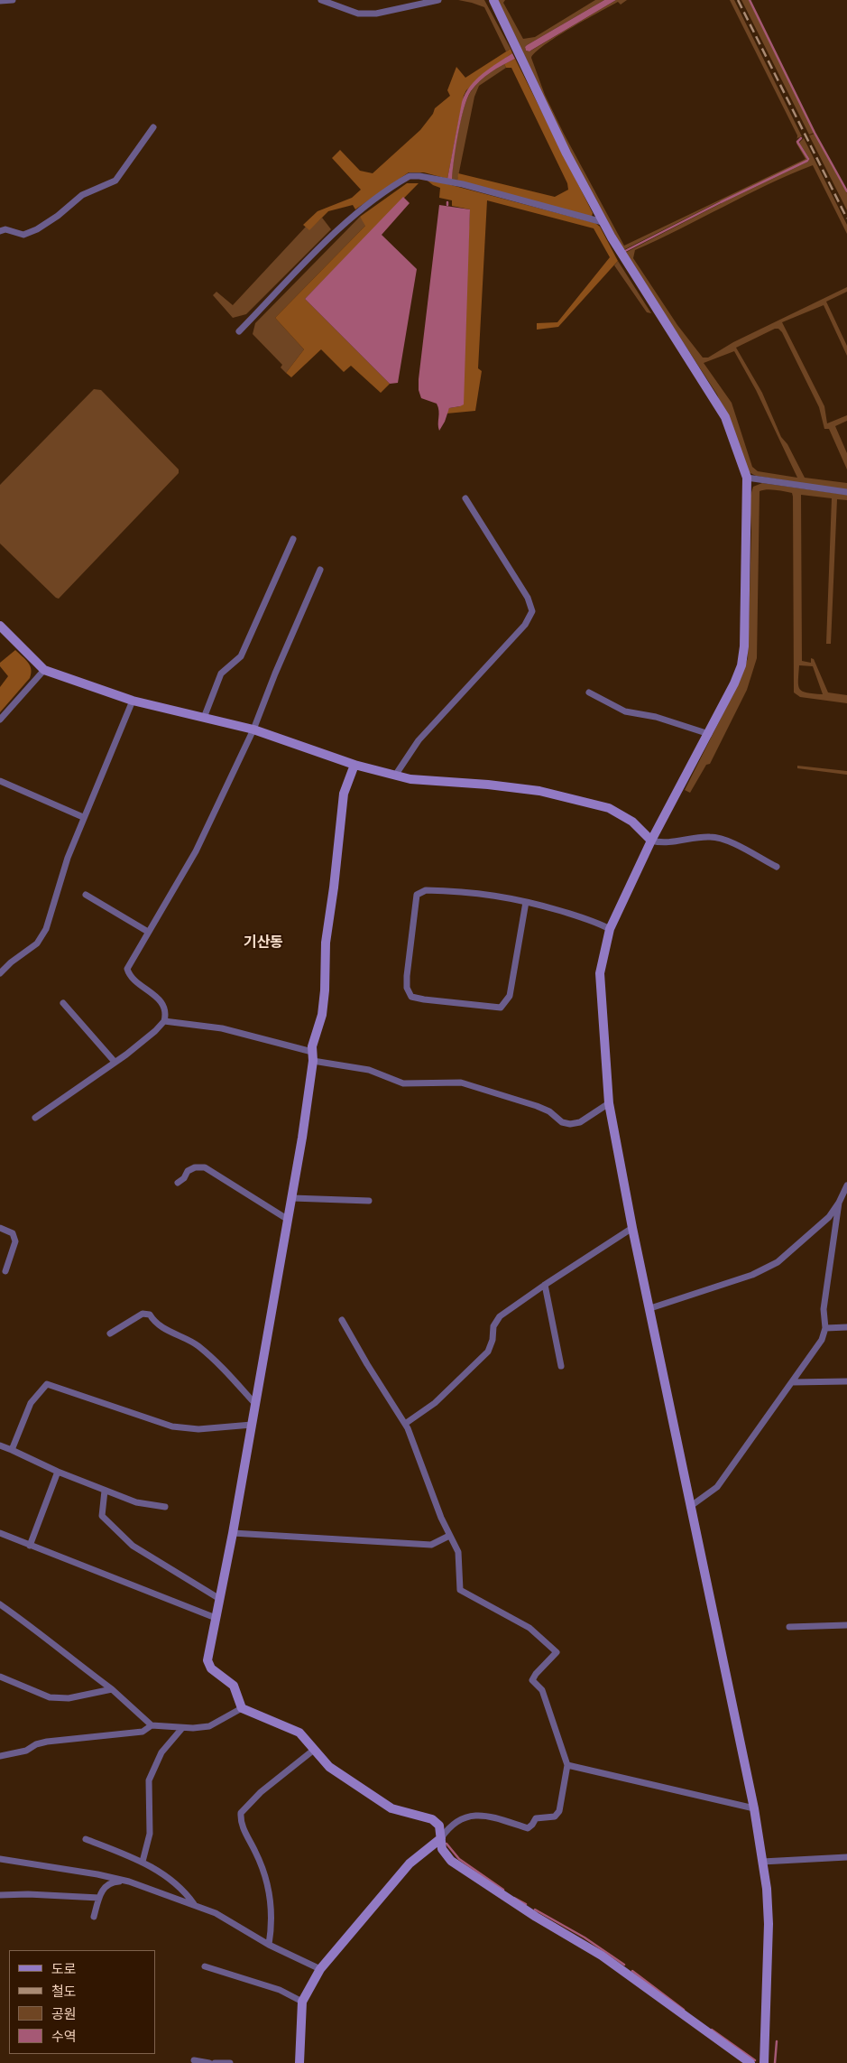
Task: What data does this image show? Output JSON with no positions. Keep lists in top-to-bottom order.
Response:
{
  "districts": ["기산동"],
  "legend": [
    "도로",
    "철도",
    "공원",
    "수역"
  ]
}
